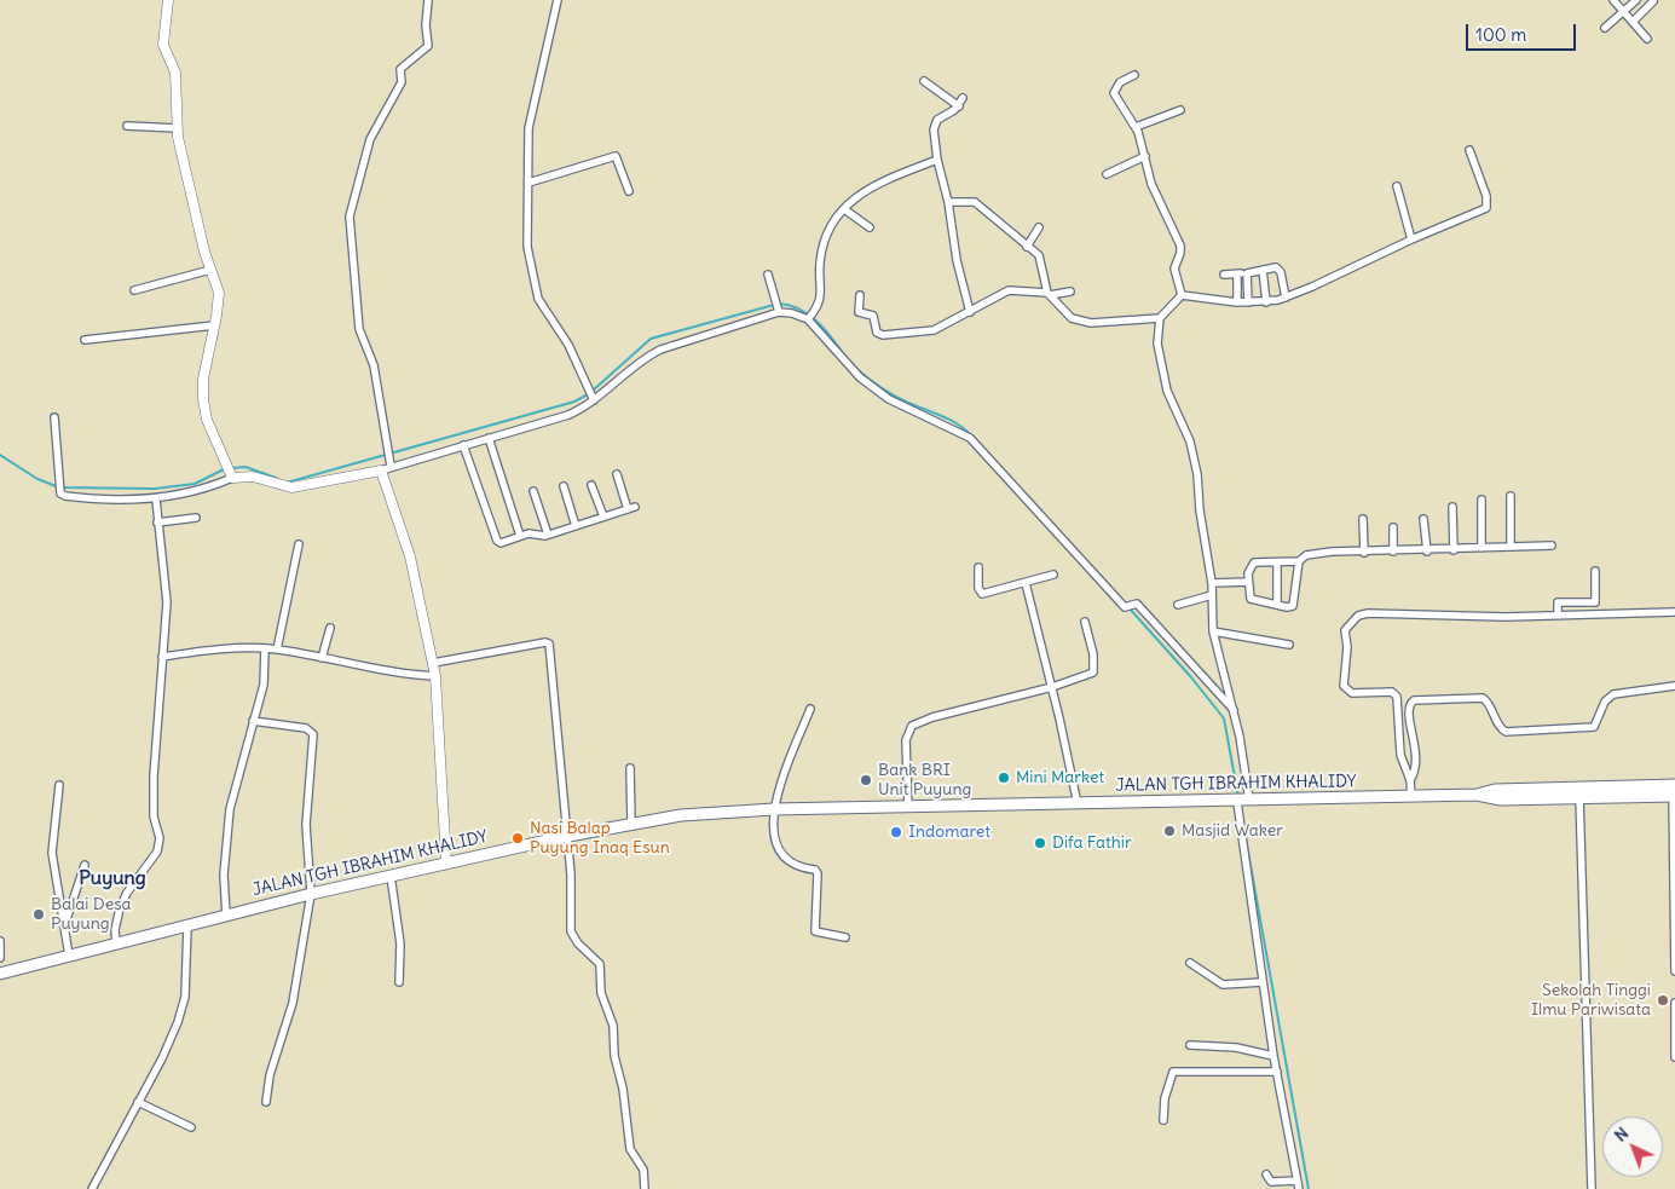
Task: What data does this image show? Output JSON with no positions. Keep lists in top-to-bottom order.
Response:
{
  "streets": {
    "main road": ["JALAN TGH IBRAHIM KHALIDY"]
  },
  "districts": ["Puyung"],
  "places": [
    "Mini Market",
    "Bank BRI Unit Puyung",
    "Masjid Waker",
    "Indomaret",
    "Nasi Balap Puyung Inaq Esun",
    "Difa Fathir",
    "Balai Desa Puyung",
    "Sekolah Tinggi Ilmu Pariwisata"
  ],
  "scale_bar": "100 m",
  "north": "top left"
}
